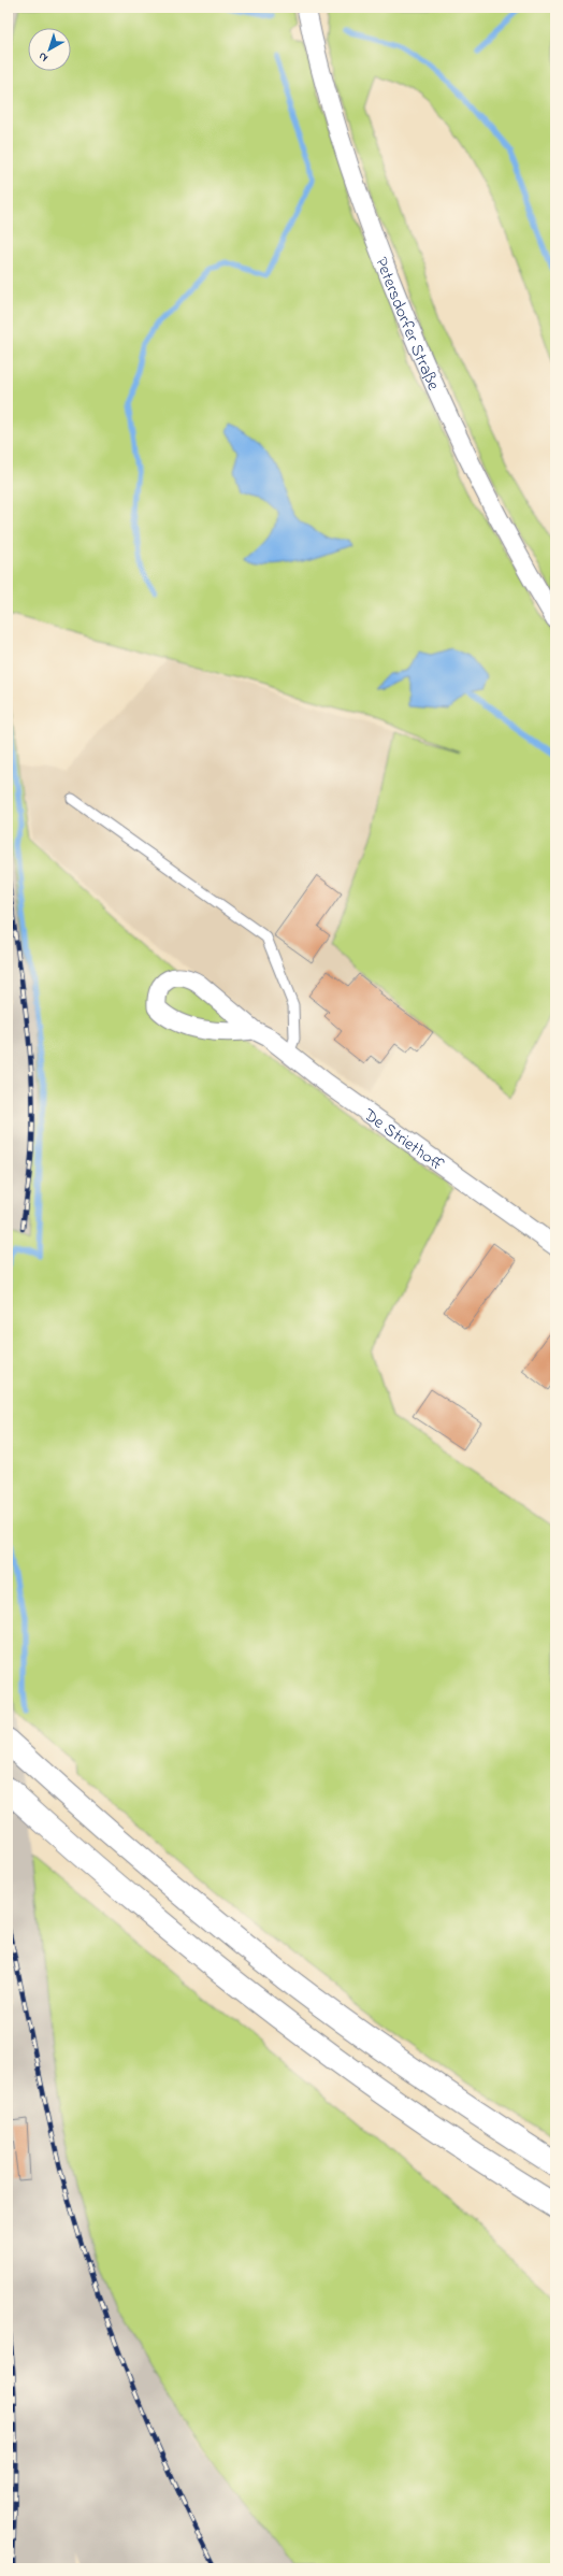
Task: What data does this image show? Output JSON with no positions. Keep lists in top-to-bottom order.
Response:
{
  "streets": {
    "street": ["Petersdorfer Straße", "De Striethoff"]
  },
  "north": "bottom left"
}
